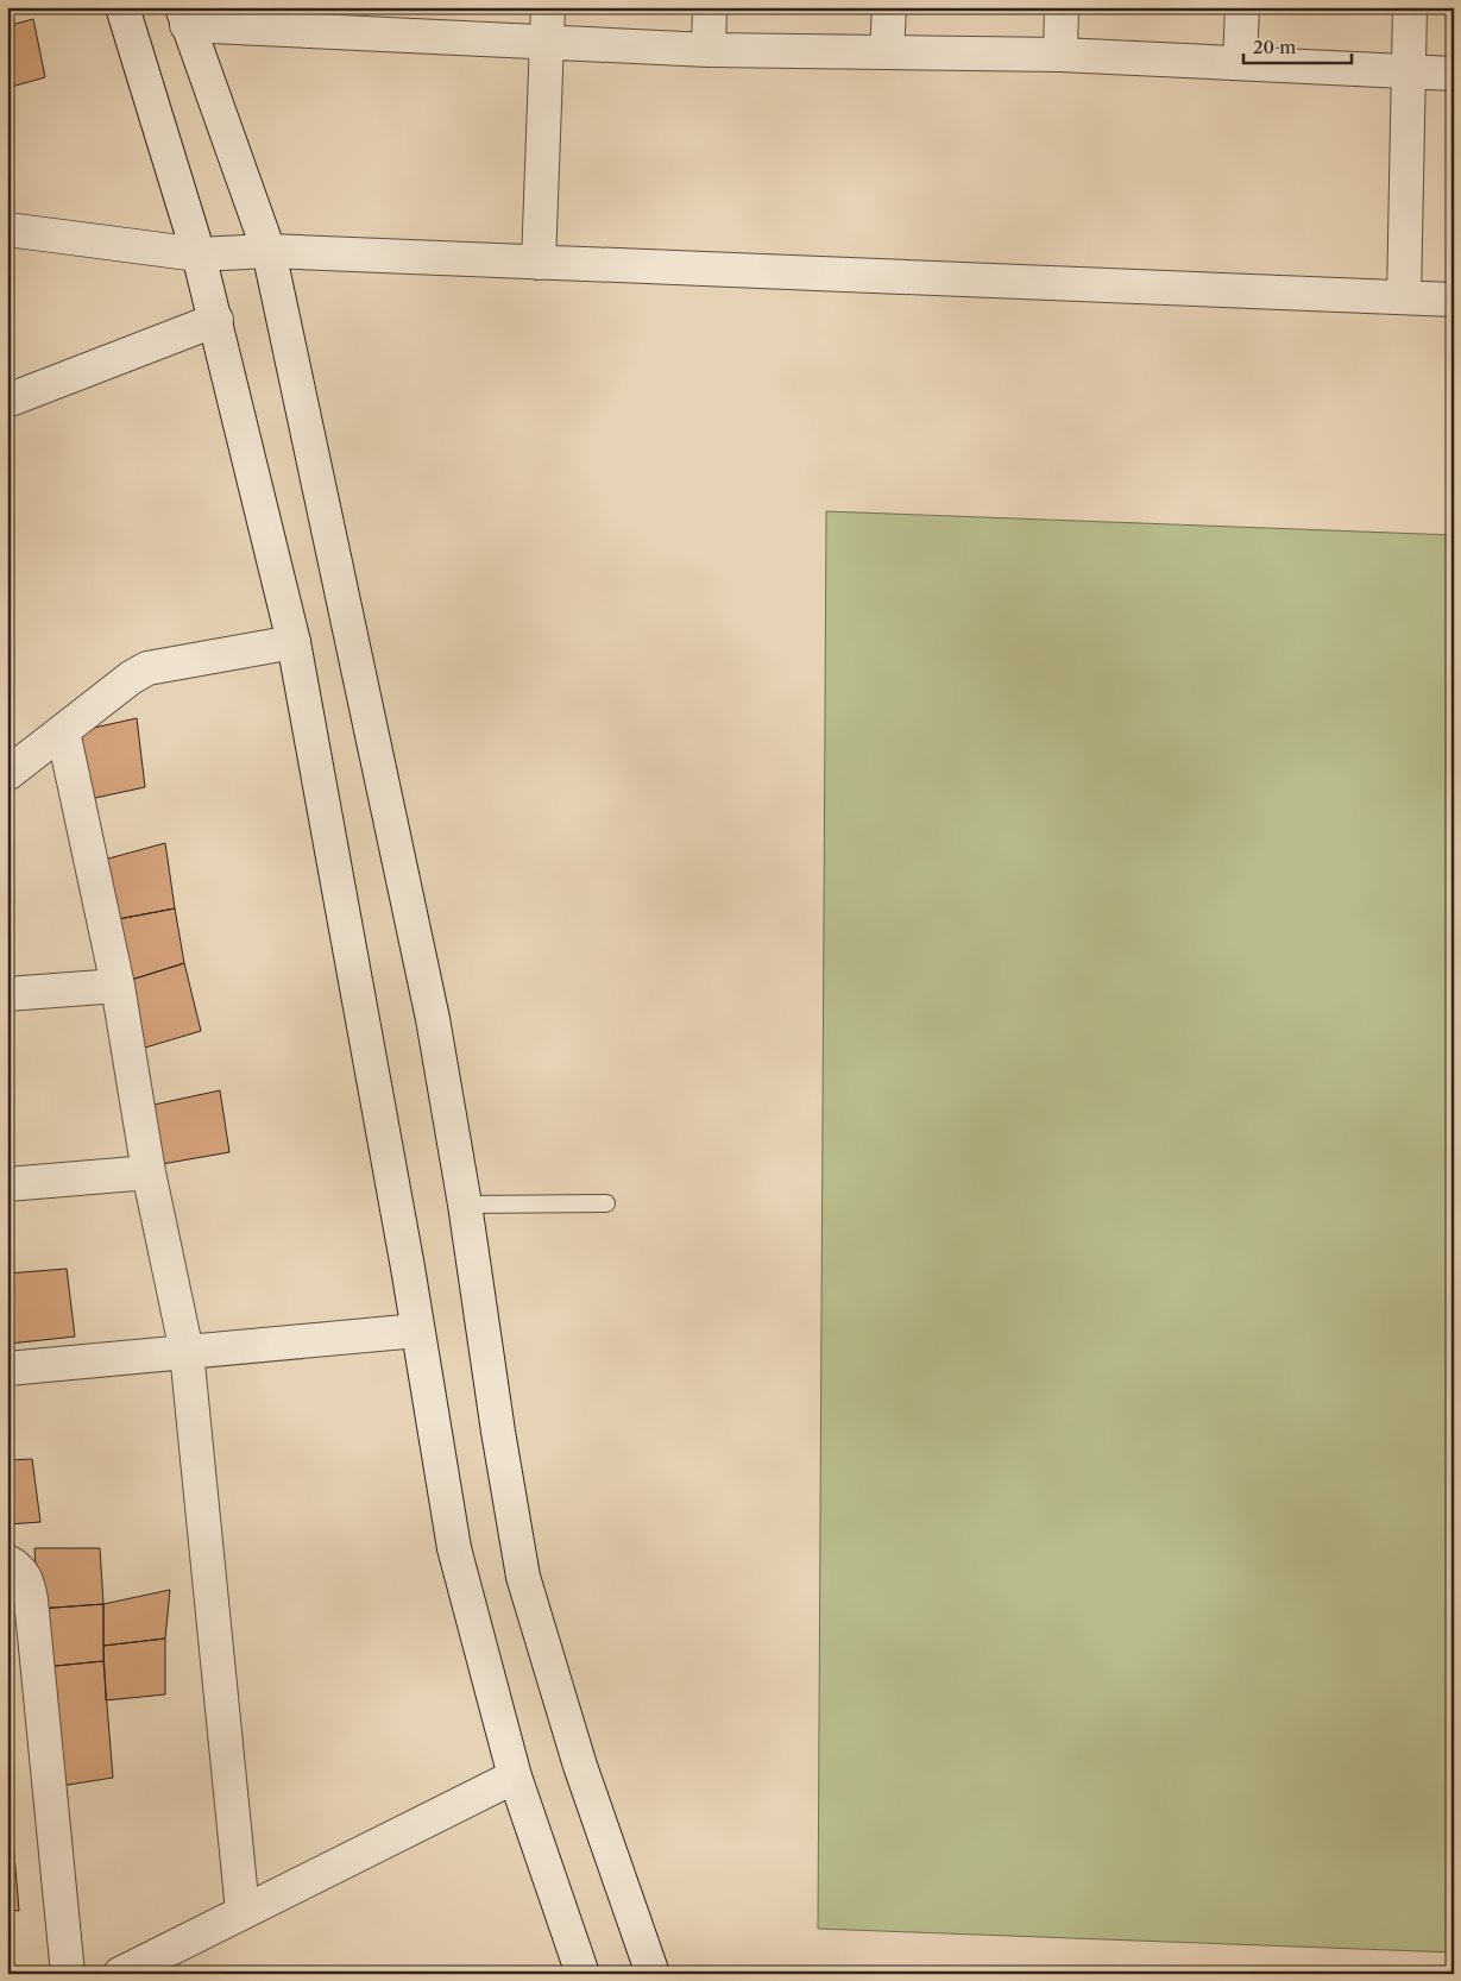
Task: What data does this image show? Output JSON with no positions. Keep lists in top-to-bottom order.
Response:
{
  "scale_bar": "20 m"
}
